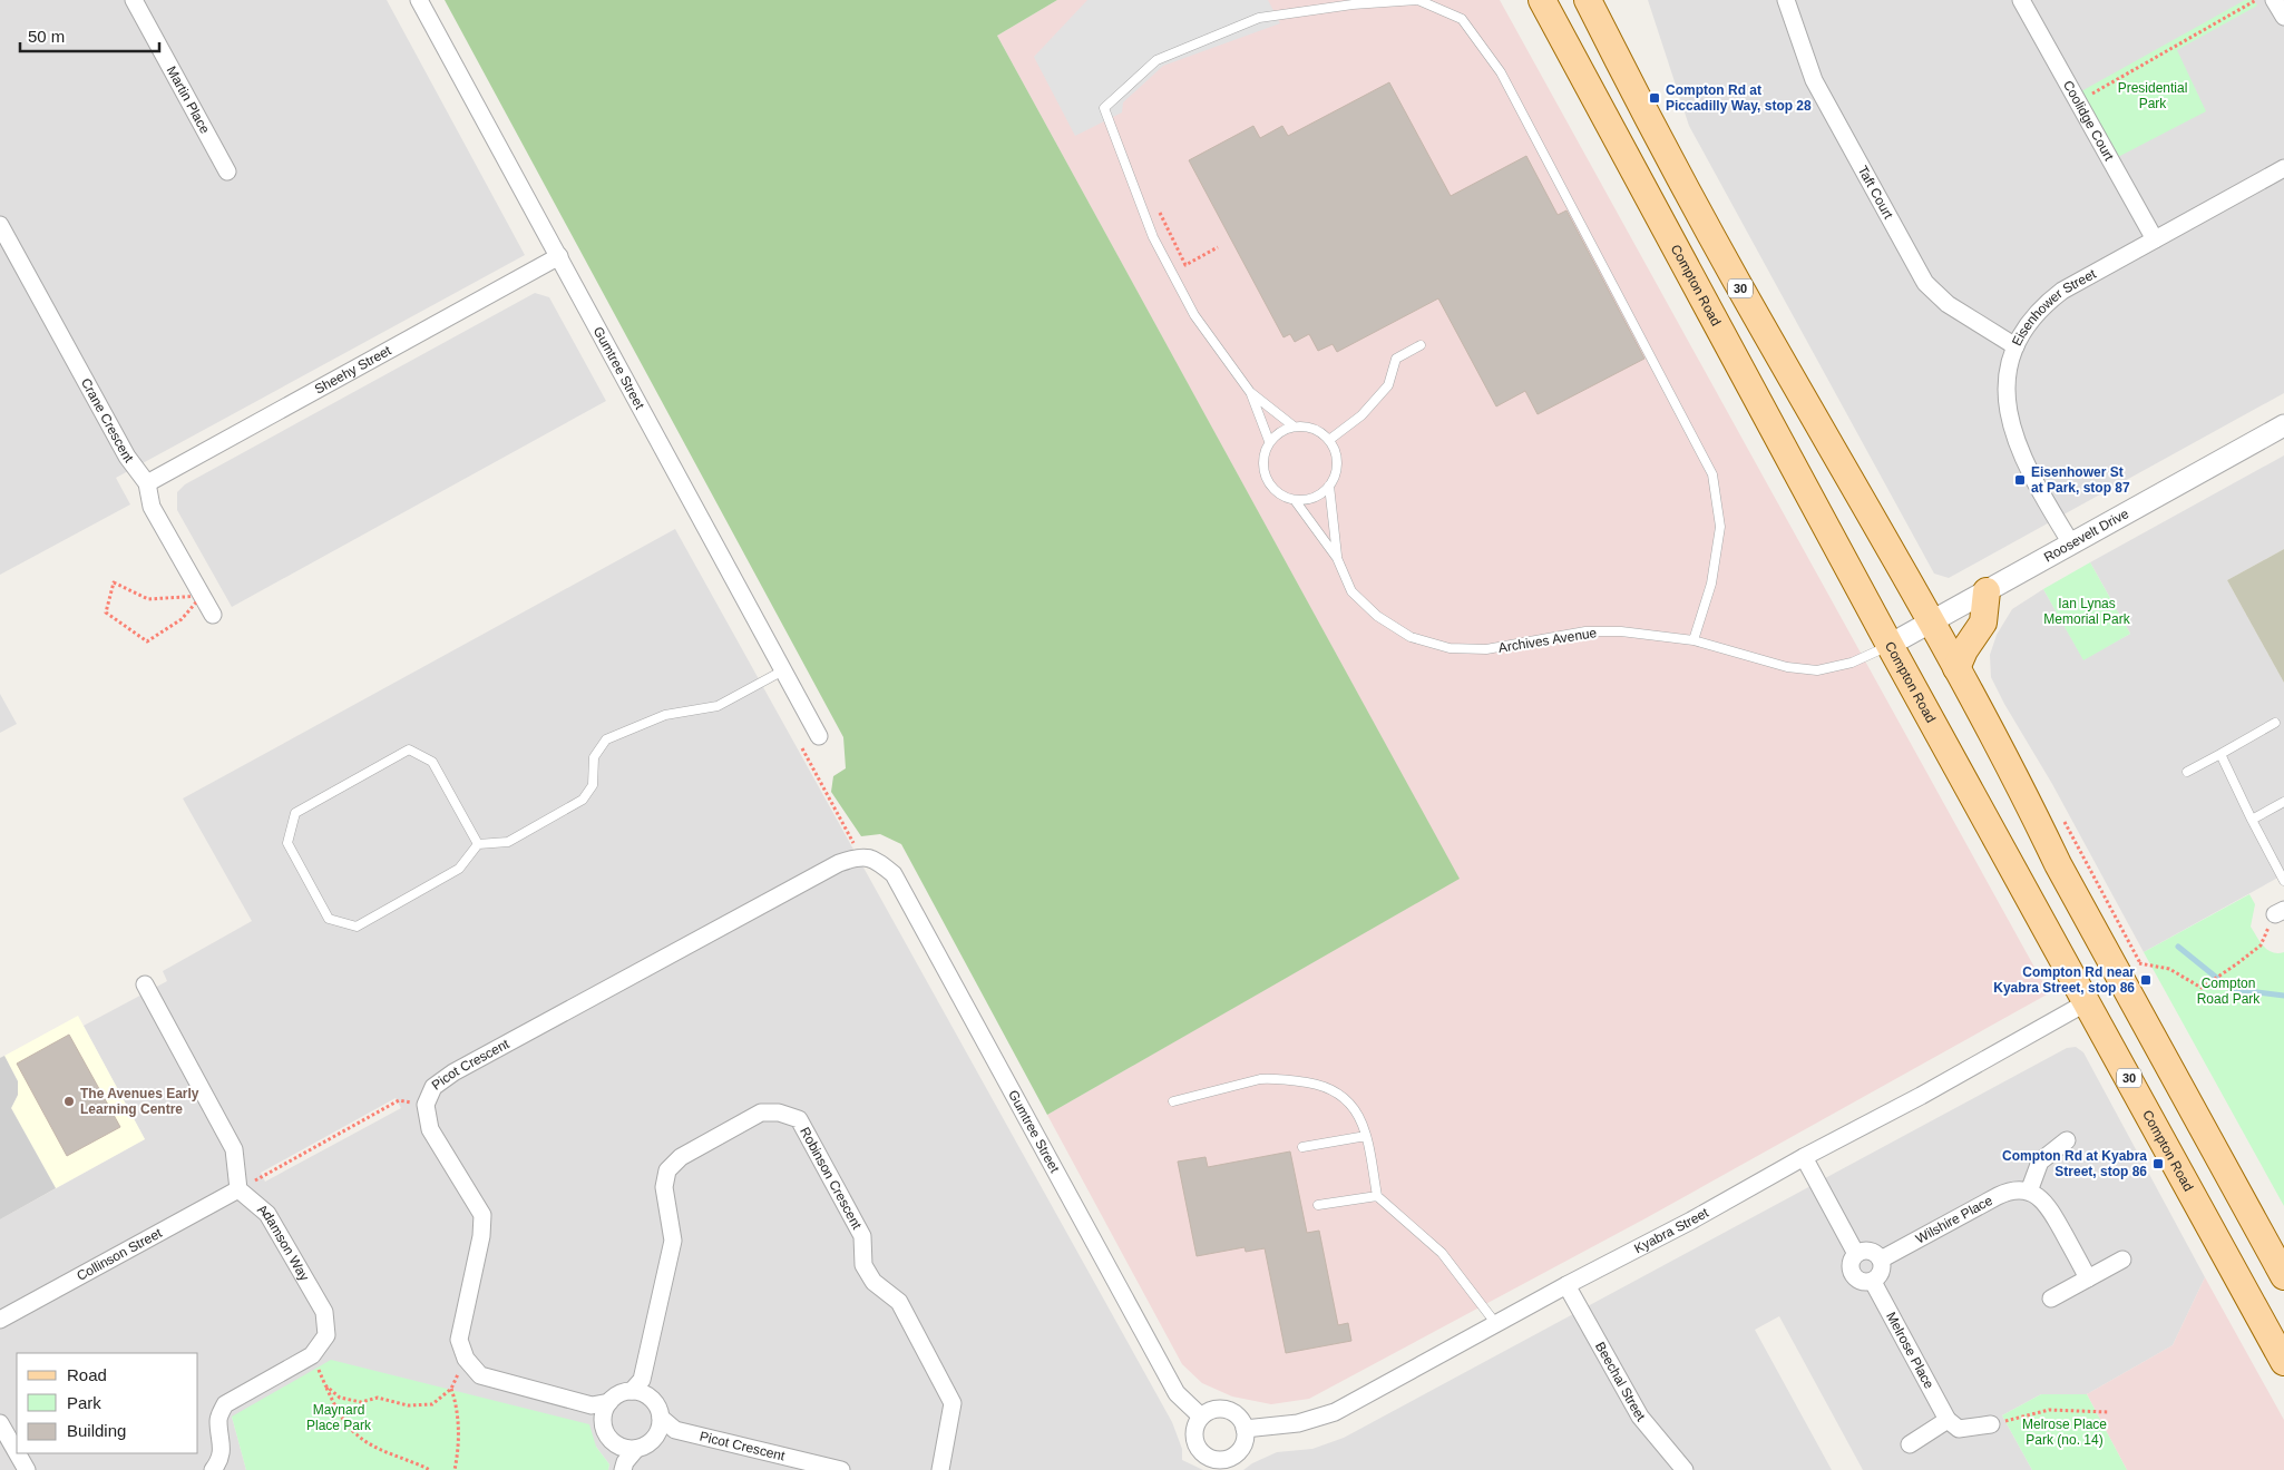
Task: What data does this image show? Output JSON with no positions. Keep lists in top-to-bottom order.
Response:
{
  "streets": {
    "main road": ["Compton Road", "30"],
    "street": [
      "Martin Place",
      "Coolidge Court",
      "Taft Court",
      "Eisenhower Street",
      "Gumtree Street",
      "Sheehy Street",
      "Crane Crescent",
      "Roosevelt Drive",
      "Picot Crescent",
      "Robinson Crescent",
      "Wilshire Place",
      "Kyabra Street",
      "Adamson Way",
      "Collinson Street",
      "Melrose Place",
      "Beechal Street"
    ],
    "lane": ["Archives Avenue"]
  },
  "crossings": [
    ["Coolidge Court", "Eisenhower Street"],
    ["Taft Court", "Eisenhower Street"],
    ["Compton Road", "Roosevelt Drive"],
    ["Compton Road", "Archives Avenue"],
    ["Compton Road", "Kyabra Street"],
    ["30", "Roosevelt Drive"],
    ["Eisenhower Street", "Roosevelt Drive"],
    ["Gumtree Street", "Sheehy Street"],
    ["Gumtree Street", "Picot Crescent"],
    ["Gumtree Street", "Kyabra Street"],
    ["Sheehy Street", "Crane Crescent"],
    ["Roosevelt Drive", "Archives Avenue"],
    ["Wilshire Place", "Melrose Place"],
    ["Kyabra Street", "Beechal Street"],
    ["Adamson Way", "Collinson Street"]
  ],
  "parks": [
    "Presidential Park",
    "Ian Lynas Memorial Park",
    "Compton Road Park",
    "Maynard Place Park",
    "Melrose Place Park (no. 14)"
  ],
  "places": {
    "transit": [
      "Compton Rd at Piccadilly Way, stop 28",
      "Eisenhower St at Park, stop 87",
      "Compton Rd near Kyabra Street, stop 86",
      "Compton Rd at Kyabra Street, stop 86"
    ],
    "other": ["The Avenues Early Learning Centre"]
  },
  "legend": ["Road", "Park", "Building"],
  "scale_bar": "50 m"
}
